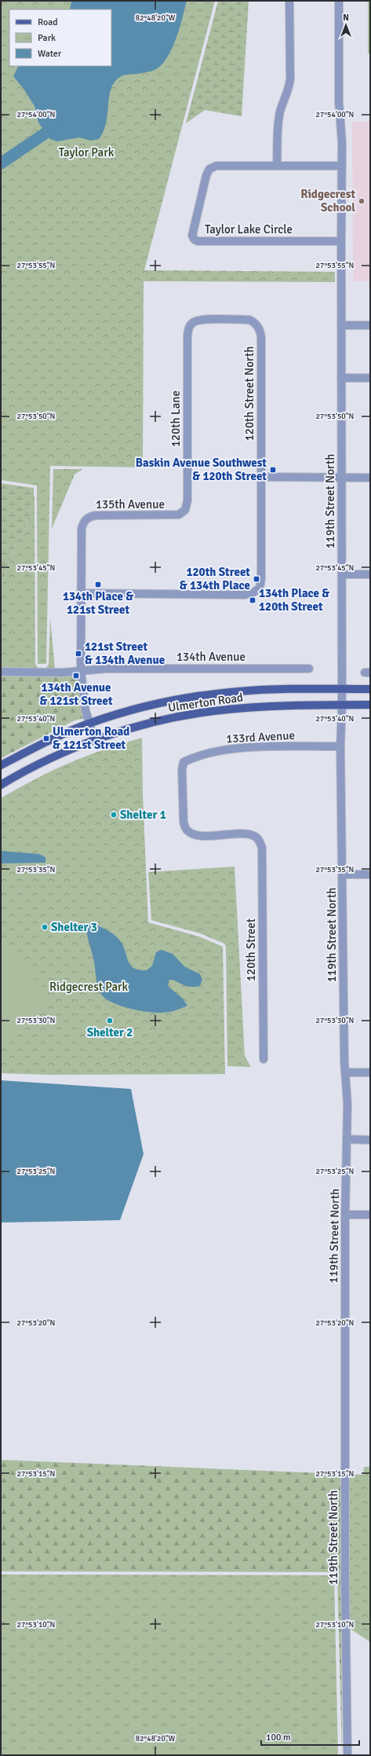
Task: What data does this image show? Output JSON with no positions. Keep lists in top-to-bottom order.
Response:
{
  "streets": {
    "main road": ["Ulmerton Road"],
    "street": [
      "Taylor Lake Circle",
      "120th Street North",
      "120th Lane",
      "119th Street North",
      "135th Avenue",
      "134th Avenue",
      "133rd Avenue",
      "120th Street"
    ]
  },
  "crossings": [
    ["Taylor Lake Circle", "119th Street North"],
    ["120th Street North", "120th Lane"],
    ["120th Street North", "135th Avenue"],
    ["120th Lane", "135th Avenue"],
    ["119th Street North", "Ulmerton Road"],
    ["119th Street North", "133rd Avenue"],
    ["133rd Avenue", "120th Street"]
  ],
  "parks": ["Taylor Park", "Ridgecrest Park"],
  "places": {
    "other": [
      "Ridgecrest School",
      "Shelter 1",
      "Shelter 3",
      "Shelter 2"
    ],
    "transit": [
      "Baskin Avenue Southwest & 120th Street",
      "120th Street & 134th Place",
      "134th Place & 121st Street",
      "134th Place & 120th Street",
      "121st Street & 134th Avenue",
      "134th Avenue & 121st Street",
      "Ulmerton Road & 121st Street"
    ]
  },
  "legend": ["Road", "Park", "Water"],
  "scale_bar": "100 m",
  "north": "top",
  "coordinates": [
    "82°48'20\"W",
    "27°54'00\"N",
    "27°53'55\"N",
    "27°53'50\"N",
    "27°53'45\"N",
    "27°53'40\"N",
    "27°53'35\"N",
    "27°53'30\"N",
    "27°53'25\"N",
    "27°53'20\"N",
    "27°53'15\"N",
    "27°53'10\"N"
  ]
}
